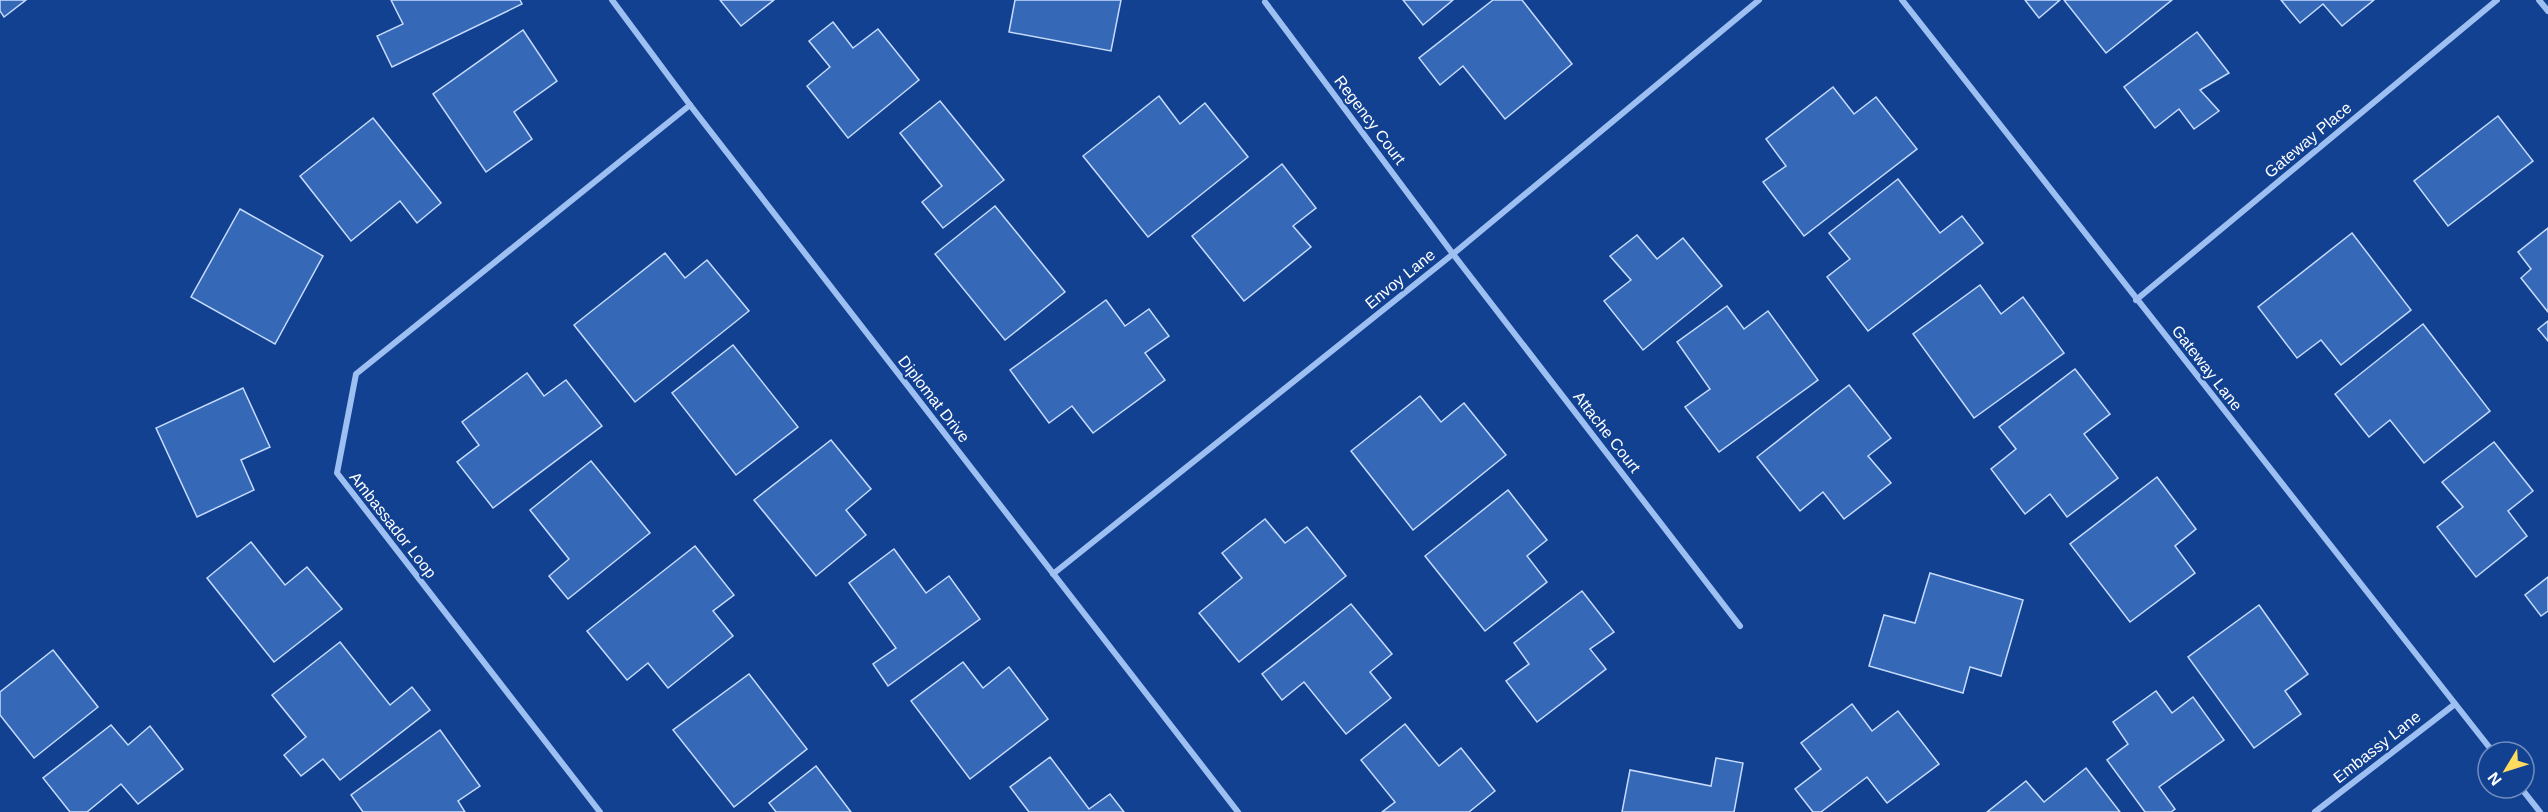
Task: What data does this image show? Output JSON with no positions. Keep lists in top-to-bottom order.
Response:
{
  "streets": {
    "street": [
      "Regency Court",
      "Gateway Place",
      "Envoy Lane",
      "Gateway Lane",
      "Diplomat Drive",
      "Attache Court",
      "Ambassador Loop",
      "Embassy Lane"
    ]
  },
  "crossings": [
    ["Regency Court", "Envoy Lane"],
    ["Regency Court", "Attache Court"],
    ["Gateway Place", "Gateway Lane"],
    ["Envoy Lane", "Diplomat Drive"],
    ["Envoy Lane", "Attache Court"],
    ["Gateway Lane", "Embassy Lane"],
    ["Diplomat Drive", "Ambassador Loop"]
  ],
  "north": "bottom left"
}
